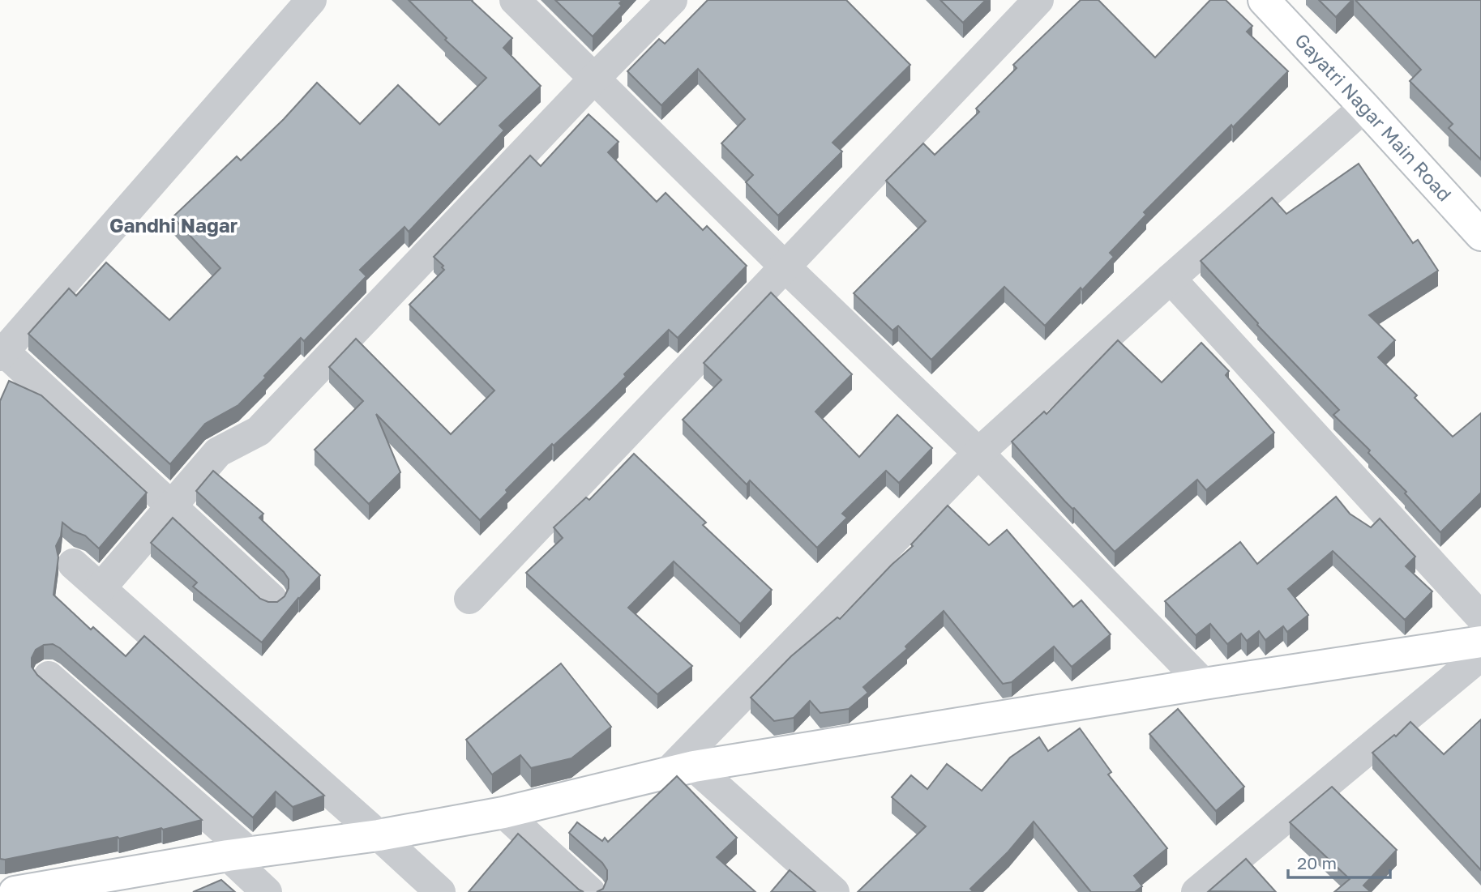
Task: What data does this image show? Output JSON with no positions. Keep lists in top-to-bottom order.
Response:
{
  "streets": {
    "street": ["Gayatri Nagar Main Road"]
  },
  "districts": ["Gandhi Nagar"],
  "scale_bar": "20 m"
}
